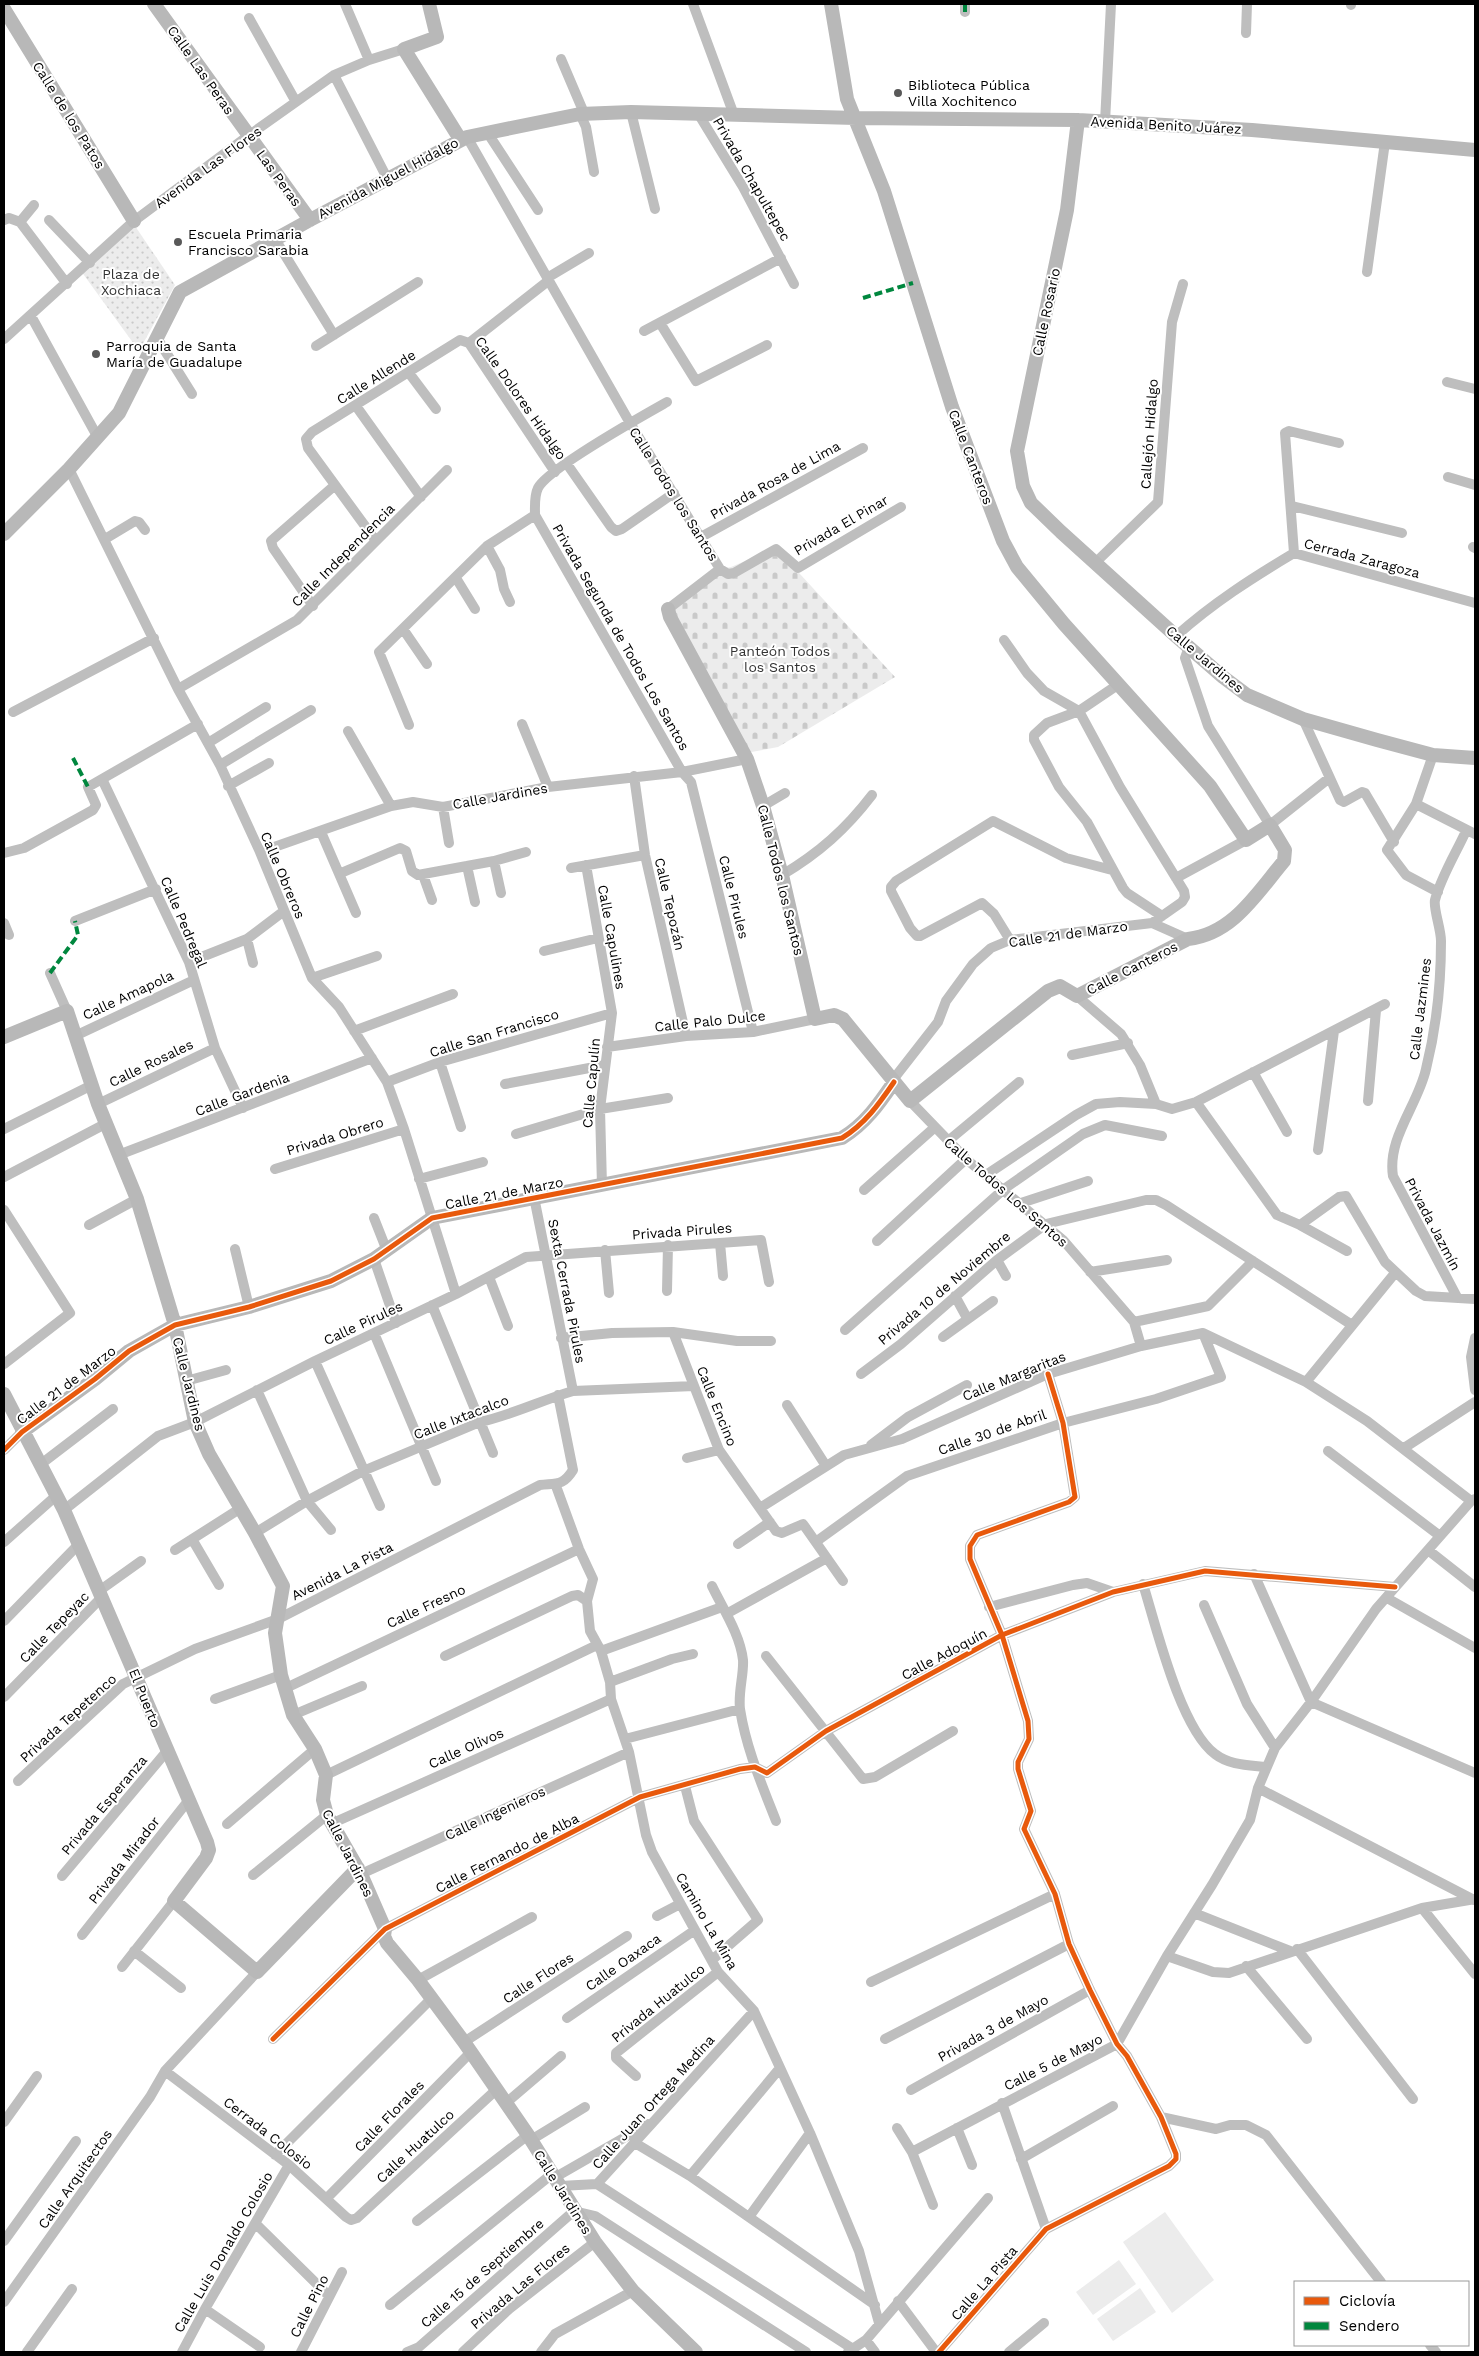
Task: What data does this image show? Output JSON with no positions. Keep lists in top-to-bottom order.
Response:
{
  "streets": {
    "street": [
      "Calle Las Peras",
      "Calle de los Patos",
      "Avenida Benito Juárez",
      "Avenida Las Flores",
      "Las Peras",
      "Avenida Miguel Hidalgo",
      "Privada Chapultepec",
      "Calle Rosario",
      "Calle Allende",
      "Calle Dolores Hidalgo",
      "Callejón Hidalgo",
      "Calle Canteros",
      "Privada Rosa de Lima",
      "Calle Todos los Santos",
      "Privada El Pinar",
      "Calle Independencia",
      "Cerrada Zaragoza",
      "Privada Segunda de Todos Los Santos",
      "Calle Jardines",
      "Calle Obreros",
      "Calle Pirules",
      "Calle Tepozán",
      "Calle Pedregal",
      "Calle 21 de Marzo",
      "Calle Capulines",
      "Calle Amapola",
      "Calle Jazmines",
      "Calle Palo Dulce",
      "Calle San Francisco",
      "Calle Rosales",
      "Calle Capulín",
      "Calle Gardenia",
      "Privada Obrero",
      "Calle Todos Los Santos",
      "Privada Jazmín",
      "Privada Pirules",
      "Privada 10 de Noviembre",
      "Sexta Cerrada Pirules",
      "Calle Margaritas",
      "Calle Encino",
      "Calle Ixtacalco",
      "Calle 30 de Abril",
      "Avenida La Pista",
      "Calle Fresno",
      "Calle Tepeyac",
      "Calle Adoquín",
      "El Puerto",
      "Privada Tepetenco",
      "Calle Olivos",
      "Privada Esperanza",
      "Calle Ingenieros",
      "Calle Fernando de Alba",
      "Privada Mirador",
      "Camino La Mina",
      "Calle Oaxaca",
      "Calle Flores",
      "Privada Huatulco",
      "Privada 3 de Mayo",
      "Calle 5 de Mayo",
      "Calle Juan Ortega Medina",
      "Calle Florales",
      "Cerrada Colosio",
      "Calle Huatulco",
      "Calle Arquitectos",
      "Calle Luis Donaldo Colosio",
      "Calle 15 de Septiembre",
      "Calle La Pista",
      "Privada Las Flores",
      "Calle Pino"
    ]
  },
  "crossings": [
    ["Calle Las Peras", "Avenida Las Flores"],
    ["Calle Las Peras", "Las Peras"],
    ["Calle de los Patos", "Avenida Las Flores"],
    ["Avenida Benito Juárez", "Avenida Miguel Hidalgo"],
    ["Avenida Benito Juárez", "Calle Rosario"],
    ["Avenida Benito Juárez", "Calle Canteros"],
    ["Avenida Las Flores", "Las Peras"],
    ["Las Peras", "Avenida Miguel Hidalgo"],
    ["Avenida Miguel Hidalgo", "Privada Chapultepec"],
    ["Avenida Miguel Hidalgo", "Calle Canteros"],
    ["Avenida Miguel Hidalgo", "Calle Todos los Santos"],
    ["Avenida Miguel Hidalgo", "Calle Obreros"],
    ["Calle Rosario", "Calle Jardines"],
    ["Calle Allende", "Calle Dolores Hidalgo"],
    ["Calle Allende", "Calle Todos los Santos"],
    ["Callejón Hidalgo", "Calle Jardines"],
    ["Calle Canteros", "Calle Todos Los Santos"],
    ["Privada Rosa de Lima", "Calle Todos los Santos"],
    ["Calle Todos los Santos", "Privada El Pinar"],
    ["Calle Todos los Santos", "Calle Jardines"],
    ["Calle Todos los Santos", "Calle Palo Dulce"],
    ["Calle Todos los Santos", "Calle Todos Los Santos"],
    ["Calle Independencia", "Calle Obreros"],
    ["Cerrada Zaragoza", "Calle Jardines"],
    ["Privada Segunda de Todos Los Santos", "Calle Jardines"],
    ["Privada Segunda de Todos Los Santos", "Calle Pirules"],
    ["Calle Jardines", "Calle Obreros"],
    ["Calle Jardines", "Calle Pirules"],
    ["Calle Jardines", "Calle Tepozán"],
    ["Calle Jardines", "Calle 21 de Marzo"],
    ["Calle Jardines", "Calle Amapola"],
    ["Calle Jardines", "Calle Rosales"],
    ["Calle Jardines", "Calle Gardenia"],
    ["Calle Jardines", "Calle Ixtacalco"],
    ["Calle Jardines", "Avenida La Pista"],
    ["Calle Jardines", "Calle Fresno"],
    ["Calle Jardines", "Calle Olivos"],
    ["Calle Jardines", "Calle Ingenieros"],
    ["Calle Jardines", "Calle Fernando de Alba"],
    ["Calle Jardines", "Calle Flores"],
    ["Calle Jardines", "Calle Juan Ortega Medina"],
    ["Calle Jardines", "Calle Florales"],
    ["Calle Jardines", "Calle Huatulco"],
    ["Calle Jardines", "Calle Luis Donaldo Colosio"],
    ["Calle Jardines", "Calle 15 de Septiembre"],
    ["Calle Jardines", "Privada Las Flores"],
    ["Calle Obreros", "Calle Pirules"],
    ["Calle Obreros", "Calle 21 de Marzo"],
    ["Calle Obreros", "Calle San Francisco"],
    ["Calle Obreros", "Calle Gardenia"],
    ["Calle Obreros", "Privada Obrero"],
    ["Calle Pirules", "Calle Palo Dulce"],
    ["Calle Pirules", "Privada Pirules"],
    ["Calle Pirules", "Sexta Cerrada Pirules"],
    ["Calle Pirules", "El Puerto"],
    ["Calle Tepozán", "Calle Palo Dulce"],
    ["Calle Pedregal", "Calle Amapola"],
    ["Calle Pedregal", "Calle Rosales"],
    ["Calle Pedregal", "Calle Gardenia"],
    ["Calle 21 de Marzo", "Calle Capulín"],
    ["Calle 21 de Marzo", "Calle Todos Los Santos"],
    ["Calle 21 de Marzo", "Sexta Cerrada Pirules"],
    ["Calle 21 de Marzo", "El Puerto"],
    ["Calle Capulines", "Calle San Francisco"],
    ["Calle Capulines", "Calle Capulín"],
    ["Calle Jazmines", "Privada Jazmín"],
    ["Calle Palo Dulce", "Calle Capulín"],
    ["Calle Palo Dulce", "Calle Todos Los Santos"],
    ["Calle San Francisco", "Calle Capulín"],
    ["Calle Todos Los Santos", "Privada 10 de Noviembre"],
    ["Calle Todos Los Santos", "Calle Margaritas"],
    ["Privada Pirules", "Sexta Cerrada Pirules"],
    ["Sexta Cerrada Pirules", "Calle Ixtacalco"],
    ["Calle Margaritas", "Calle 30 de Abril"],
    ["Calle Encino", "Calle Ixtacalco"],
    ["Calle Encino", "Calle 30 de Abril"],
    ["Avenida La Pista", "El Puerto"],
    ["Avenida La Pista", "Privada Tepetenco"],
    ["Calle Fresno", "Camino La Mina"],
    ["Calle Tepeyac", "El Puerto"],
    ["Calle Adoquín", "Calle Fernando de Alba"],
    ["Calle Adoquín", "Camino La Mina"],
    ["El Puerto", "Privada Tepetenco"],
    ["El Puerto", "Privada Esperanza"],
    ["El Puerto", "Privada Mirador"],
    ["Calle Olivos", "Camino La Mina"],
    ["Calle Ingenieros", "Camino La Mina"],
    ["Calle Ingenieros", "Cerrada Colosio"],
    ["Calle Ingenieros", "Calle Arquitectos"],
    ["Calle Fernando de Alba", "Camino La Mina"],
    ["Camino La Mina", "Calle Oaxaca"],
    ["Camino La Mina", "Privada Huatulco"],
    ["Camino La Mina", "Calle Juan Ortega Medina"],
    ["Calle Flores", "Calle Florales"],
    ["Calle Florales", "Cerrada Colosio"],
    ["Cerrada Colosio", "Calle Huatulco"],
    ["Cerrada Colosio", "Calle Arquitectos"],
    ["Cerrada Colosio", "Calle Luis Donaldo Colosio"]
  ],
  "parks": ["Plaza de Xochiaca", "Panteón Todos los Santos"],
  "places": ["Biblioteca Pública Villa Xochitenco", "Escuela Primaria Francisco Sarabia", "Parroquia de Santa María de Guadalupe"],
  "legend": ["Ciclovía", "Sendero"]
}
